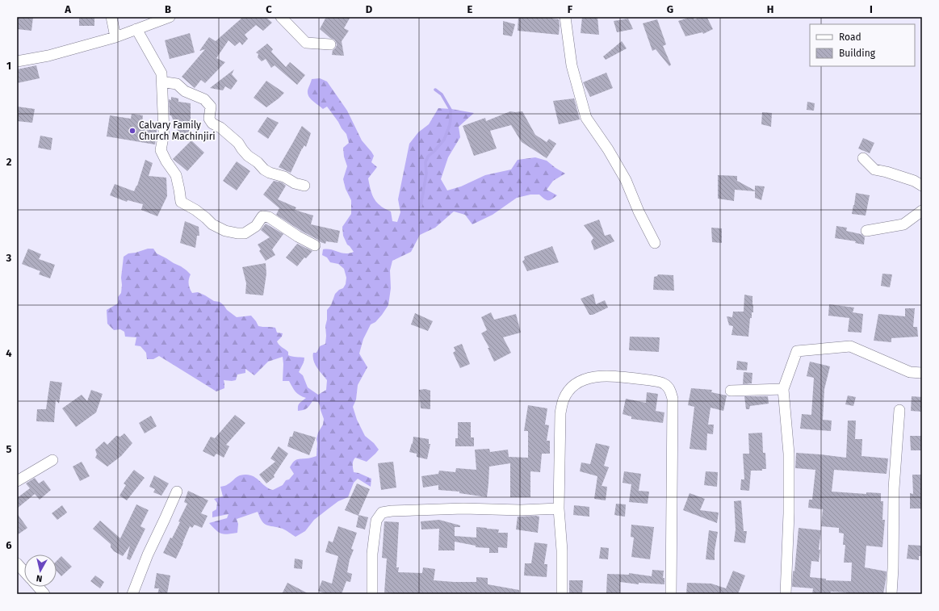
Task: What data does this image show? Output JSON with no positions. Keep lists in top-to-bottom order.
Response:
{
  "places": ["Calvary Family Church Machinjiri"],
  "legend": ["Road", "Building"],
  "north": "bottom",
  "grid": {
    "columns": [
      "A",
      "B",
      "C",
      "D",
      "E",
      "F",
      "G",
      "H",
      "I"
    ],
    "rows": [
      "1",
      "2",
      "3",
      "4",
      "5",
      "6"
    ]
  }
}
